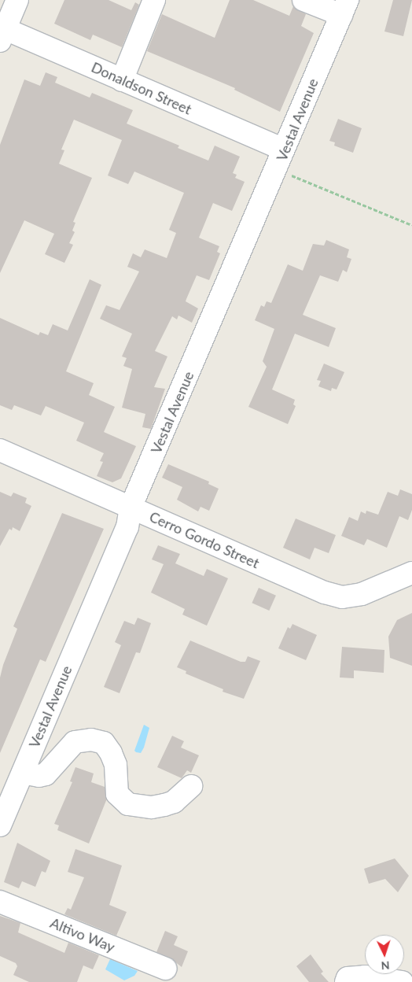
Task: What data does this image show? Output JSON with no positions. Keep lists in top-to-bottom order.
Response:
{
  "streets": {
    "street": [
      "Donaldson Street",
      "Vestal Avenue",
      "Cerro Gordo Street",
      "Altivo Way"
    ]
  },
  "crossings": [
    ["Donaldson Street", "Vestal Avenue"],
    ["Vestal Avenue", "Cerro Gordo Street"]
  ],
  "north": "bottom"
}
